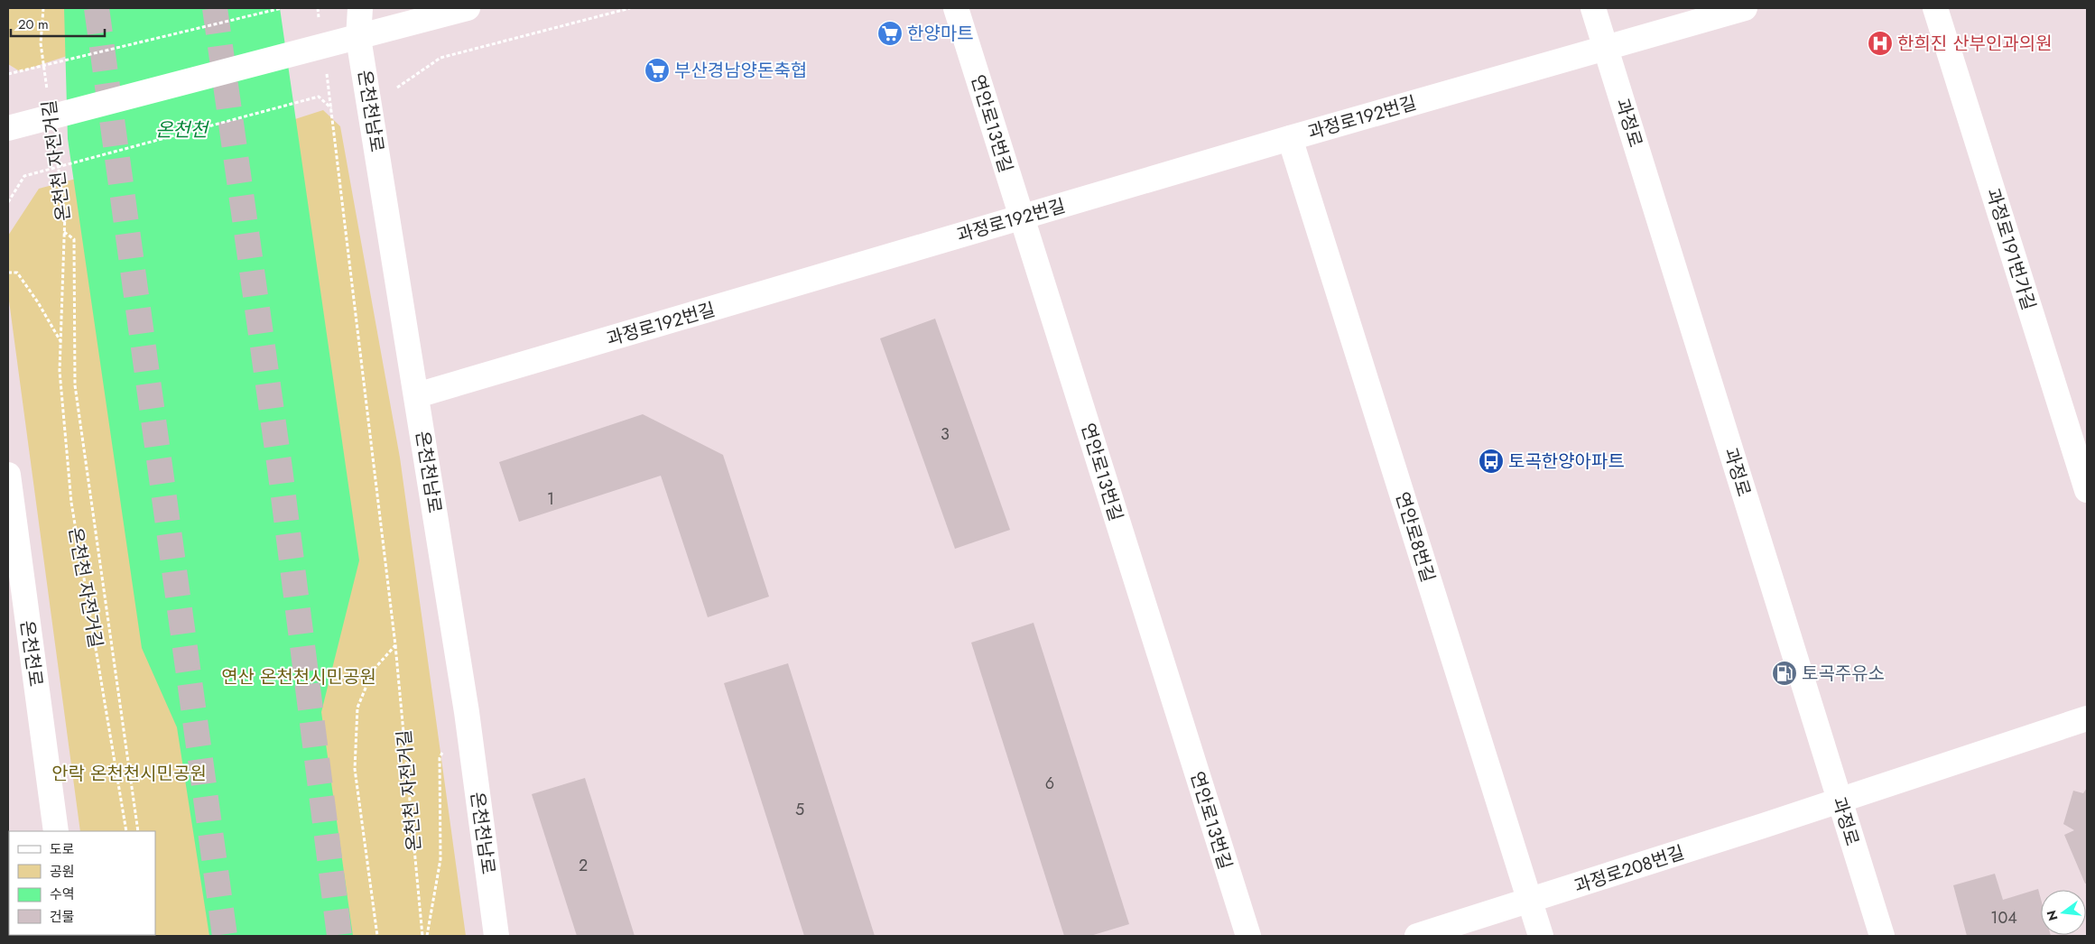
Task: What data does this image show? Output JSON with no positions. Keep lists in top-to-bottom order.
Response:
{
  "streets": {
    "street": [
      "온천천남로",
      "과정로192번길",
      "과정로",
      "연안로13번길",
      "과정로191번가길",
      "연안로8번길",
      "온천천로",
      "과정로208번길"
    ],
    "path": ["온천천 자전거길"]
  },
  "crossings": [
    ["온천천남로", "과정로192번길"],
    ["과정로192번길", "과정로"],
    ["과정로192번길", "연안로13번길"],
    ["과정로192번길", "연안로8번길"],
    ["과정로", "과정로208번길"],
    ["연안로8번길", "과정로208번길"]
  ],
  "water": ["온천천"],
  "parks": ["연산 온천천시민공원", "안락 온천천시민공원"],
  "places": {
    "supermarket": ["한양마트", "부산경남양돈축협"],
    "hospital": ["한희진 산부인과의원"],
    "bus stop": ["토곡한양아파트"],
    "fuel station": ["토곡주유소"]
  },
  "house_numbers": [
    "3",
    "1",
    "6",
    "5",
    "2",
    "104"
  ],
  "legend": [
    "도로",
    "공원",
    "수역",
    "건물"
  ],
  "scale_bar": "20 m",
  "north": "left"
}
